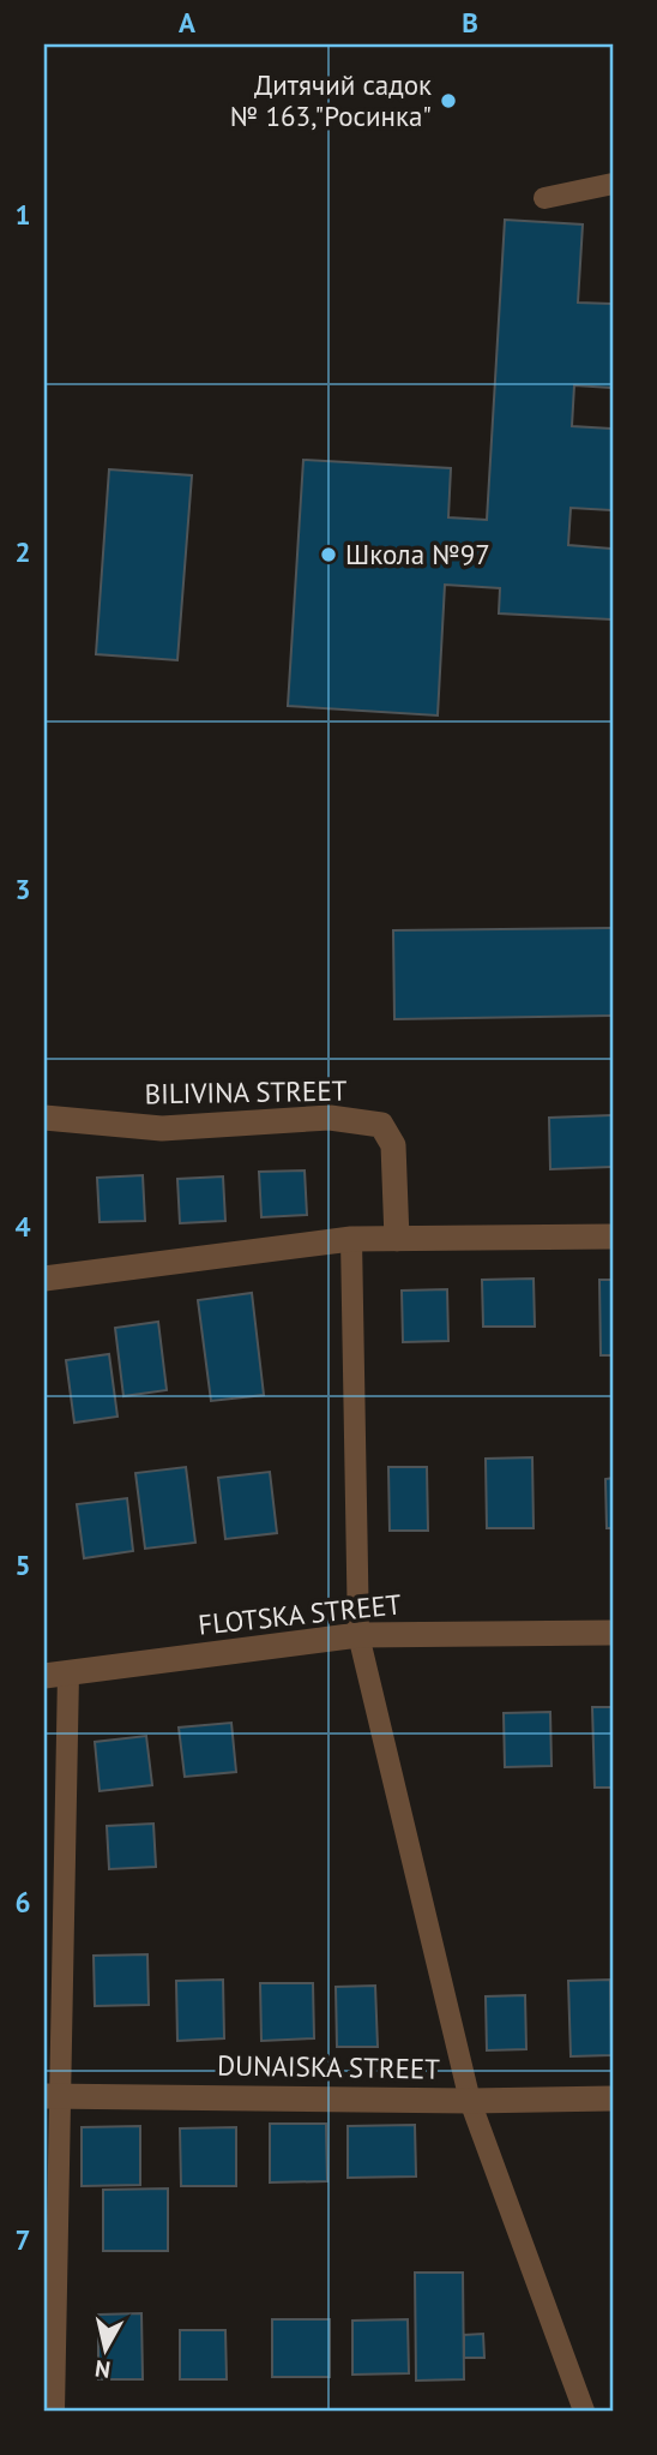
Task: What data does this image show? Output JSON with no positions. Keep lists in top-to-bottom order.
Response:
{
  "streets": {
    "street": ["BILIVINA STREET", "FLOTSKA STREET", "DUNAISKA STREET"]
  },
  "places": ["Дитячий садок № 163,\"Росинка\"", "Школа №97"],
  "north": "bottom",
  "grid": {
    "columns": ["A", "B"],
    "rows": [
      "1",
      "2",
      "3",
      "4",
      "5",
      "6",
      "7"
    ]
  }
}
